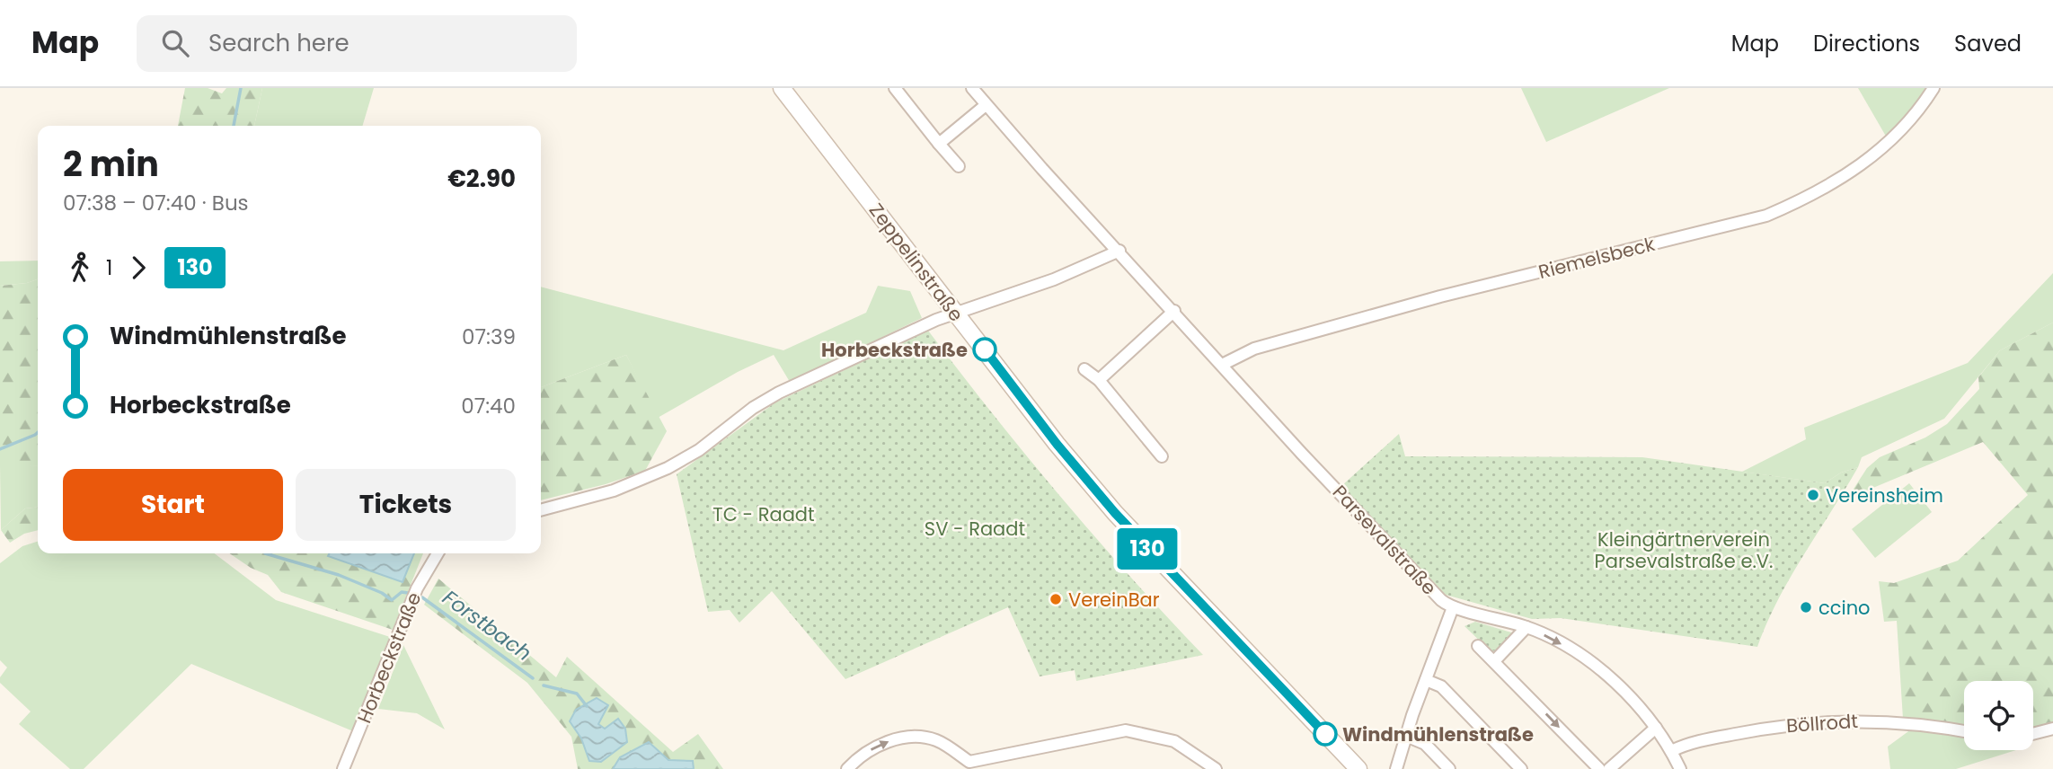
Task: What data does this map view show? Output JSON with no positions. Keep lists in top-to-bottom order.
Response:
{
  "streets": {
    "main road": ["Zeppelinstraße"],
    "street": [
      "Riemelsbeck",
      "Parsevalstraße",
      "Horbeckstraße",
      "Böllrodt"
    ]
  },
  "crossings": [
    ["Riemelsbeck", "Parsevalstraße"],
    ["Parsevalstraße", "Böllrodt"]
  ],
  "water": ["Forstbach"],
  "parks": ["TC - Raadt", "SV - Raadt", "Kleingärtnerverein Parsevalstraße e.V."],
  "places": [
    "Horbeckstraße",
    "Vereinsheim",
    "VereinBar",
    "ccino",
    "Windmühlenstraße"
  ],
  "lines": ["bus line 130"],
  "page": {
    "header": "Map",
    "search": "Search here",
    "nav": ["Map", "Directions", "Saved"],
    "on_map": "130",
    "heading": ["2 min", "07:38 – 07:40 · Bus", "€2.90"],
    "legs": ["1", "130"],
    "list": [
      {
        "name": "Windmühlenstraße",
        "value": "07:39"
      },
      {
        "name": "Horbeckstraße",
        "value": "07:40"
      }
    ],
    "buttons": ["Start", "Tickets"]
  }
}
